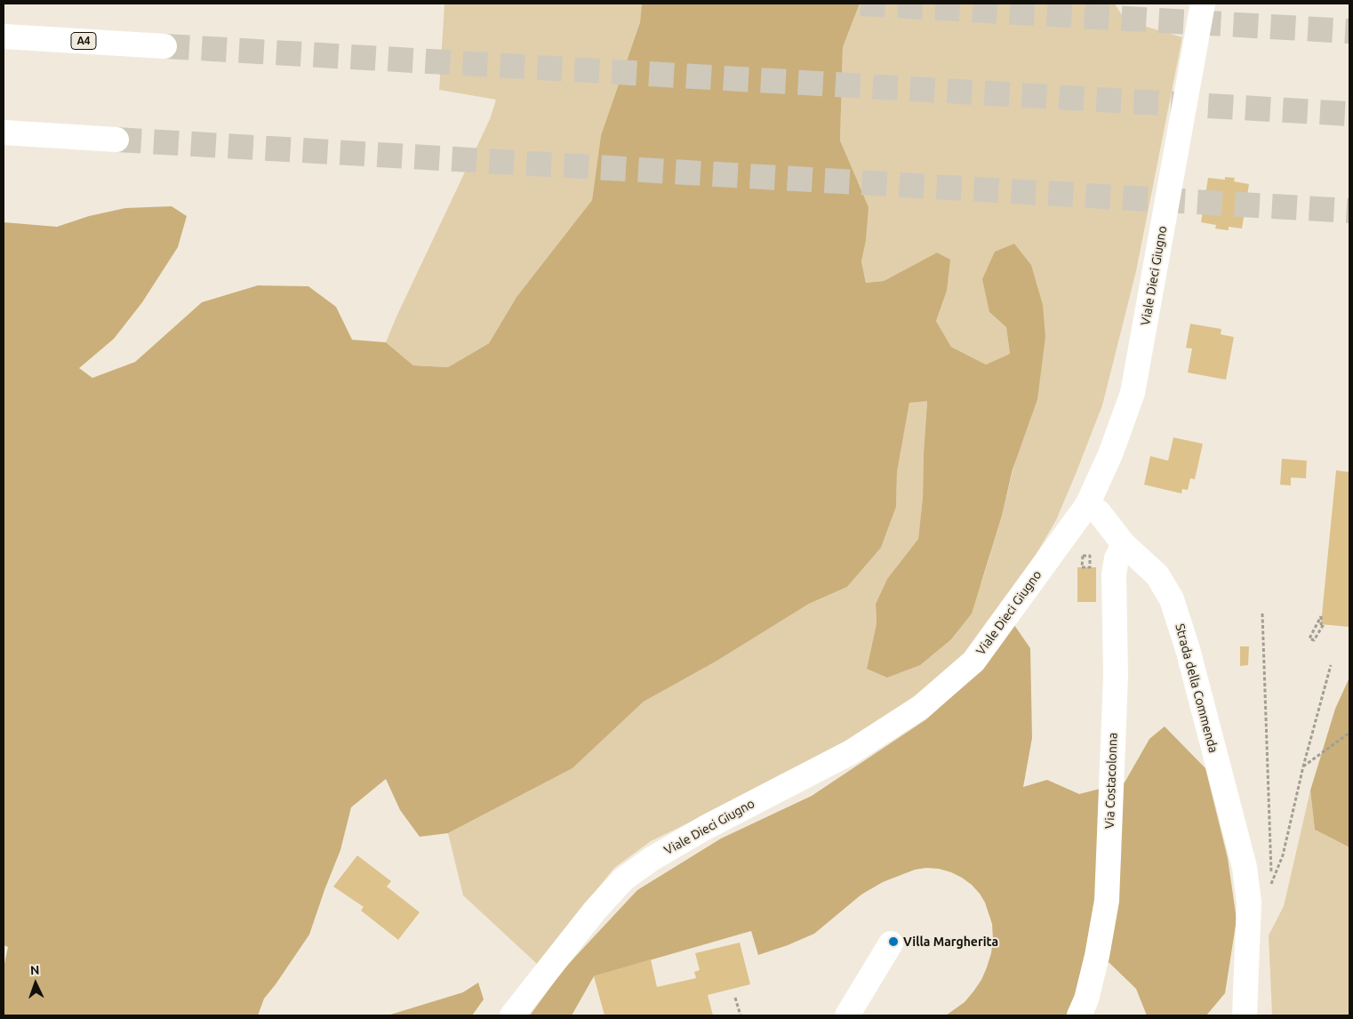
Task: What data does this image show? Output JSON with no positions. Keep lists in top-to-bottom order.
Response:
{
  "streets": {
    "main road": [
      "A4",
      "Viale Dieci Giugno",
      "Strada della Commenda",
      "Via Costacolonna"
    ]
  },
  "crossings": [
    ["Viale Dieci Giugno", "Strada della Commenda"],
    ["Strada della Commenda", "Via Costacolonna"]
  ],
  "places": ["Villa Margherita"],
  "north": "top"
}
